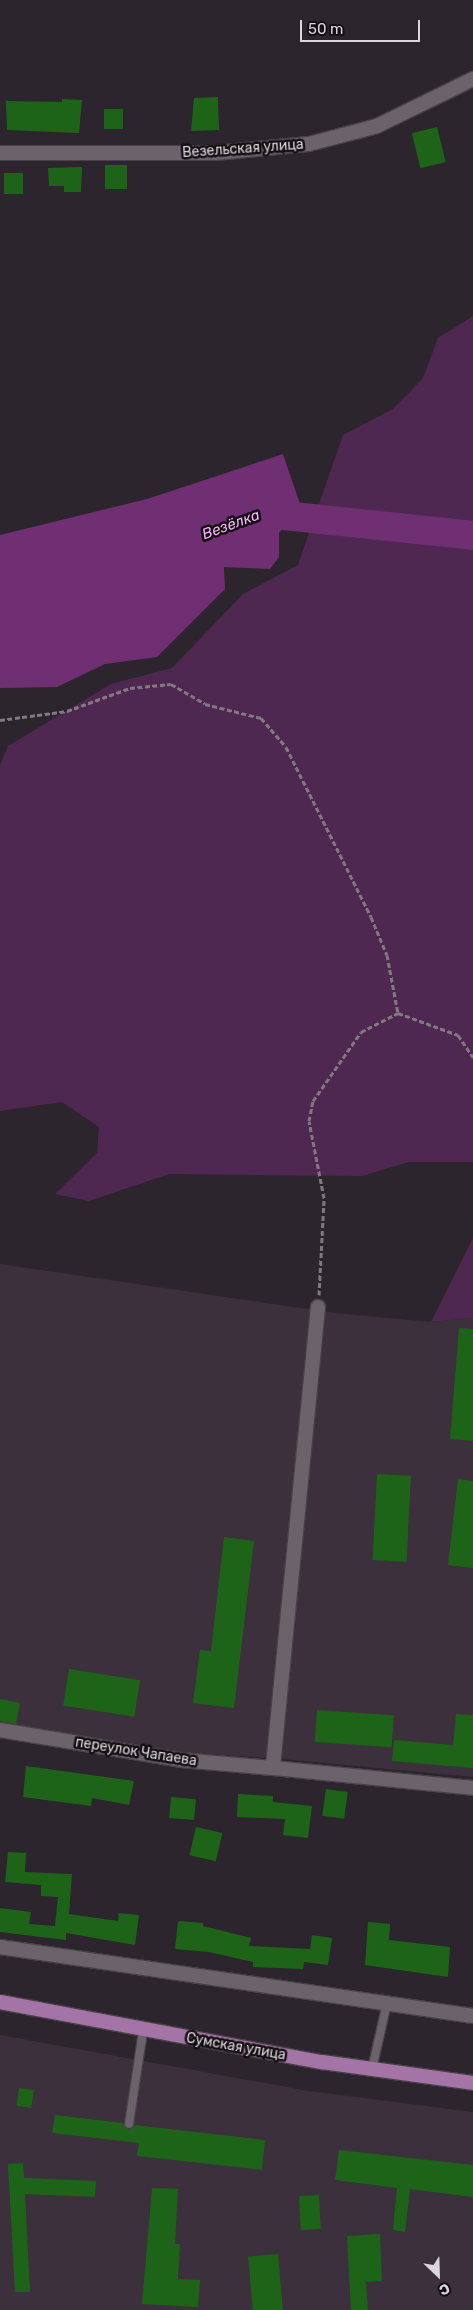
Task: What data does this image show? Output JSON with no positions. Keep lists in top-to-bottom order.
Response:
{
  "streets": {
    "main road": ["Сумская улица"],
    "street": ["Везельская улица", "переулок Чапаева"]
  },
  "water": ["Везёлка"],
  "scale_bar": "50 m",
  "north": "bottom right"
}
